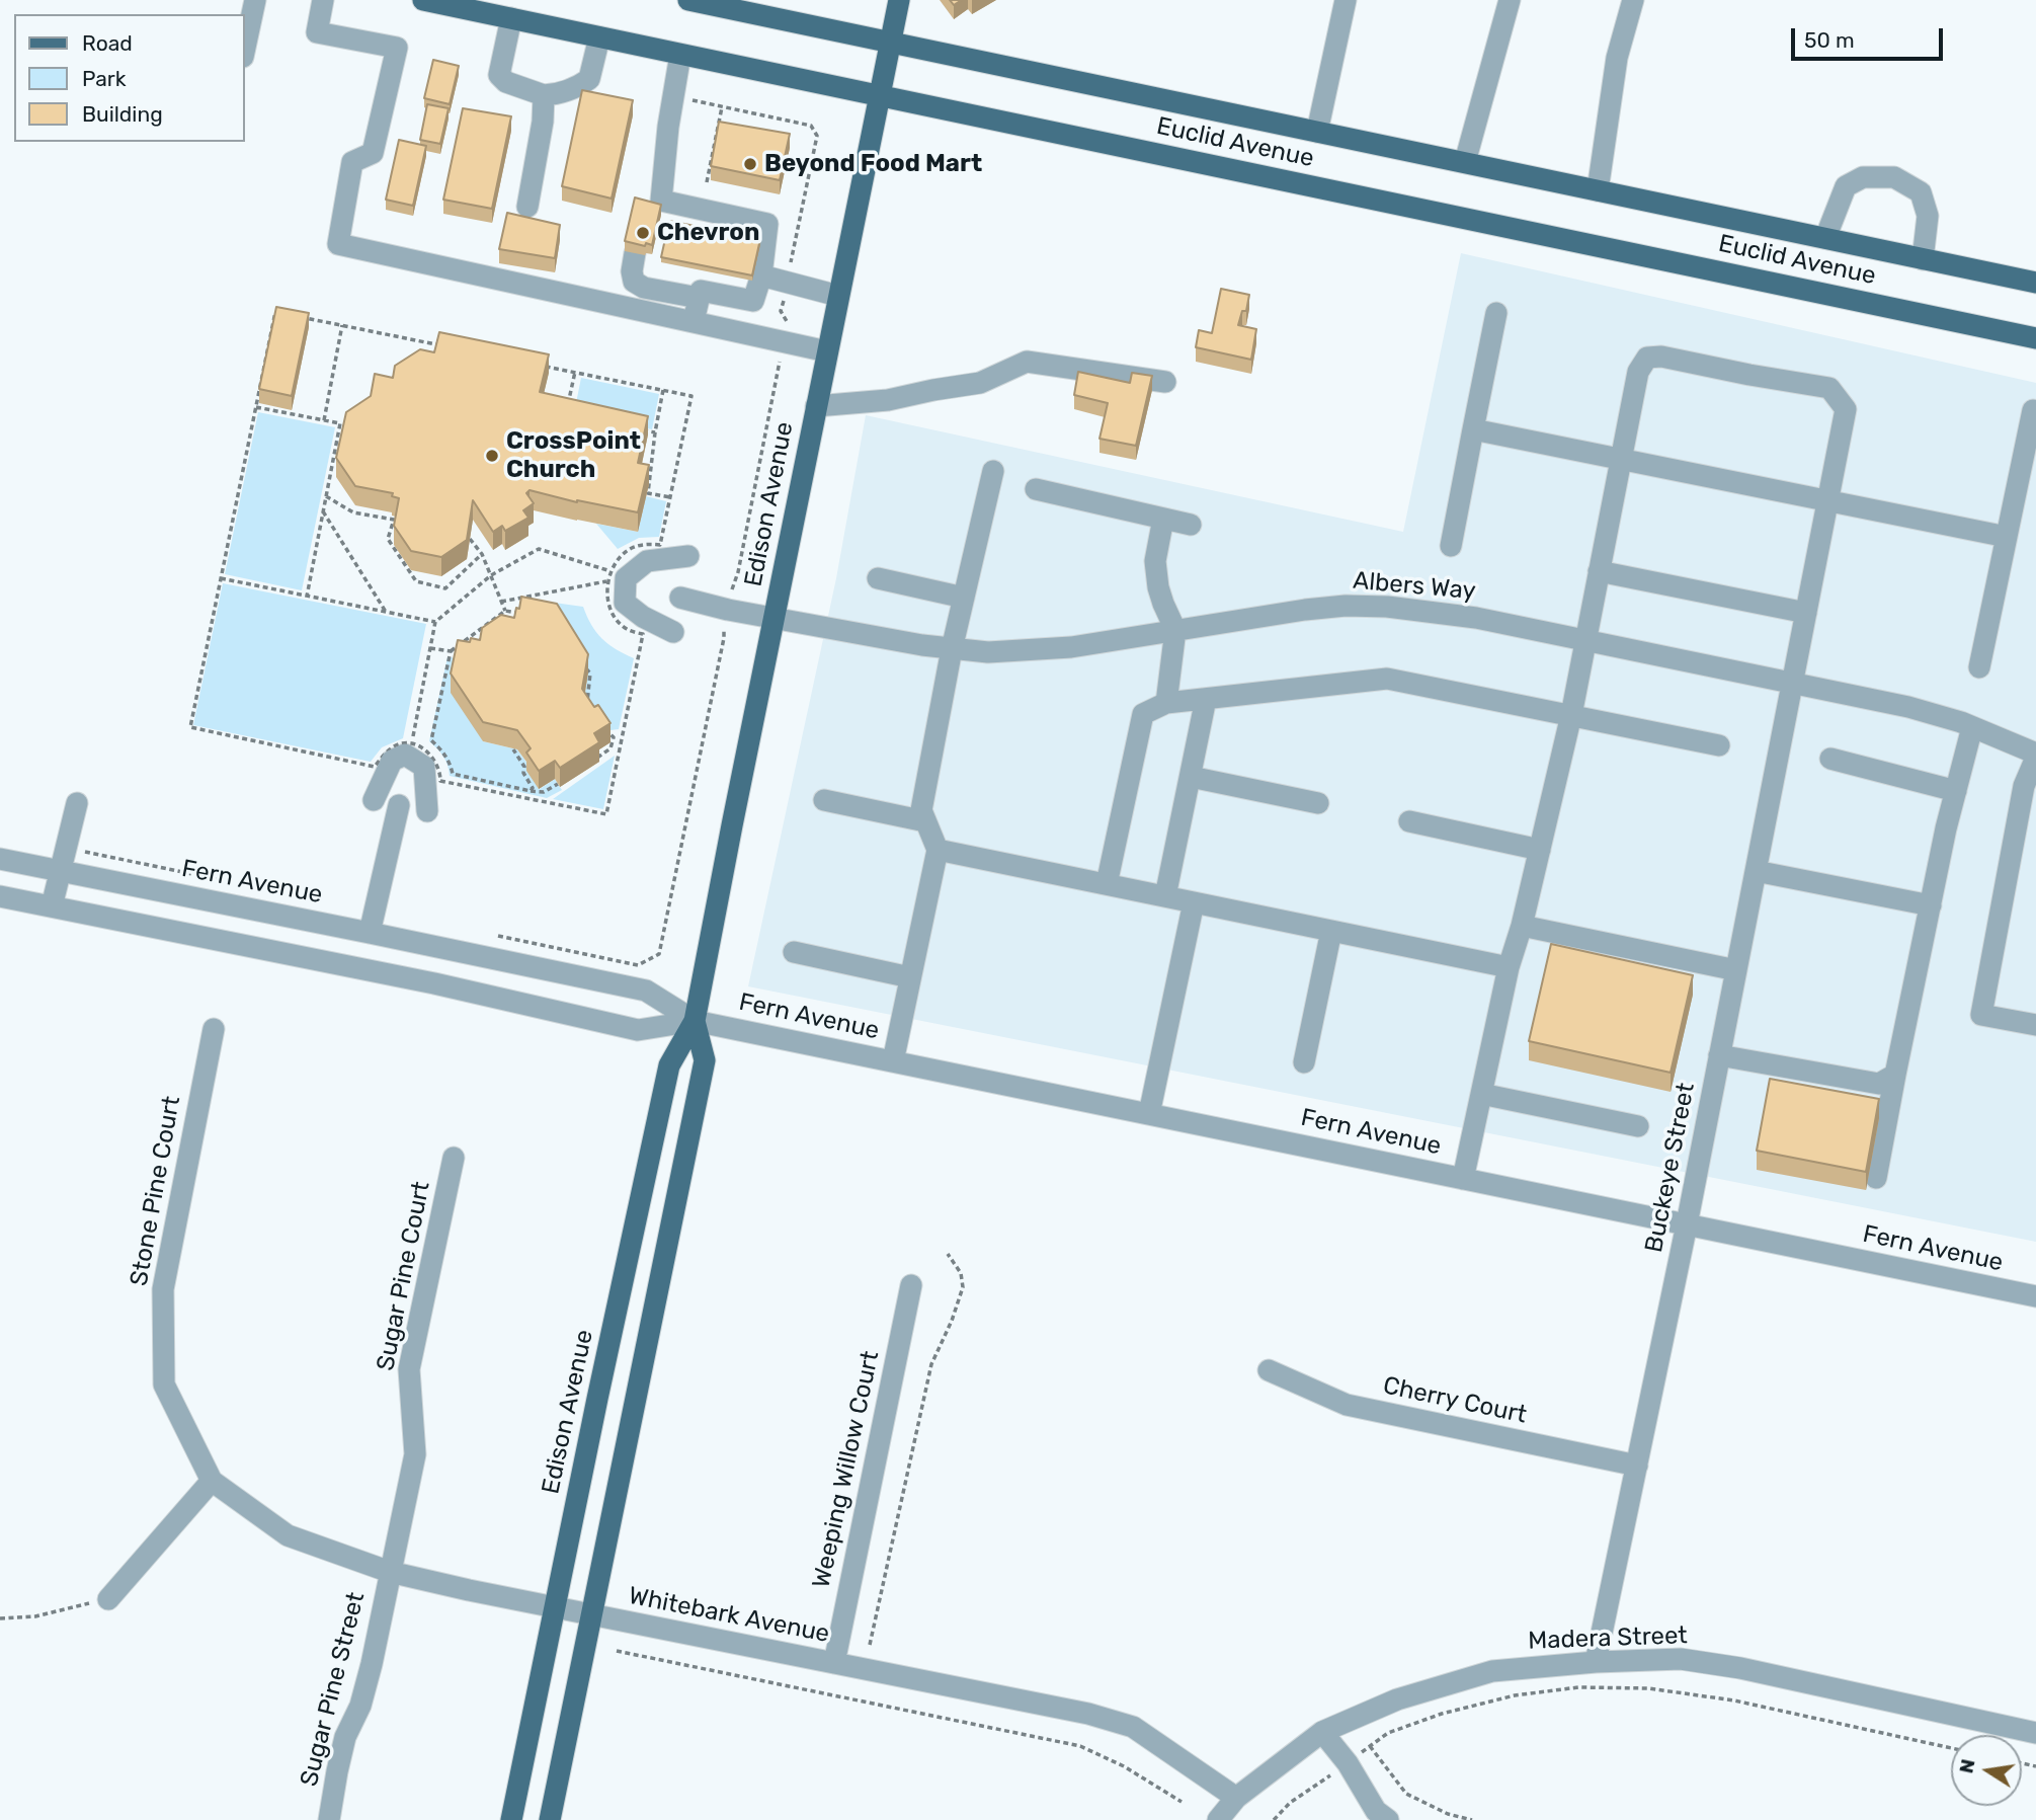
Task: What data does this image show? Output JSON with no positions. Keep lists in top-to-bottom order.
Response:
{
  "streets": {
    "main road": ["Euclid Avenue", "Edison Avenue"],
    "street": [
      "Albers Way",
      "Fern Avenue",
      "Buckeye Street",
      "Stone Pine Court",
      "Sugar Pine Court",
      "Cherry Court",
      "Weeping Willow Court",
      "Whitebark Avenue",
      "Madera Street",
      "Sugar Pine Street"
    ]
  },
  "crossings": [
    ["Euclid Avenue", "Edison Avenue"],
    ["Edison Avenue", "Albers Way"],
    ["Edison Avenue", "Fern Avenue"],
    ["Edison Avenue", "Whitebark Avenue"],
    ["Albers Way", "Buckeye Street"],
    ["Fern Avenue", "Buckeye Street"],
    ["Buckeye Street", "Cherry Court"],
    ["Buckeye Street", "Madera Street"],
    ["Stone Pine Court", "Whitebark Avenue"],
    ["Sugar Pine Court", "Whitebark Avenue"],
    ["Sugar Pine Court", "Sugar Pine Street"],
    ["Weeping Willow Court", "Whitebark Avenue"],
    ["Whitebark Avenue", "Madera Street"],
    ["Whitebark Avenue", "Sugar Pine Street"]
  ],
  "places": ["Beyond Food Mart", "Chevron", "CrossPoint Church"],
  "legend": ["Road", "Park", "Building"],
  "scale_bar": "50 m",
  "north": "left"
}
